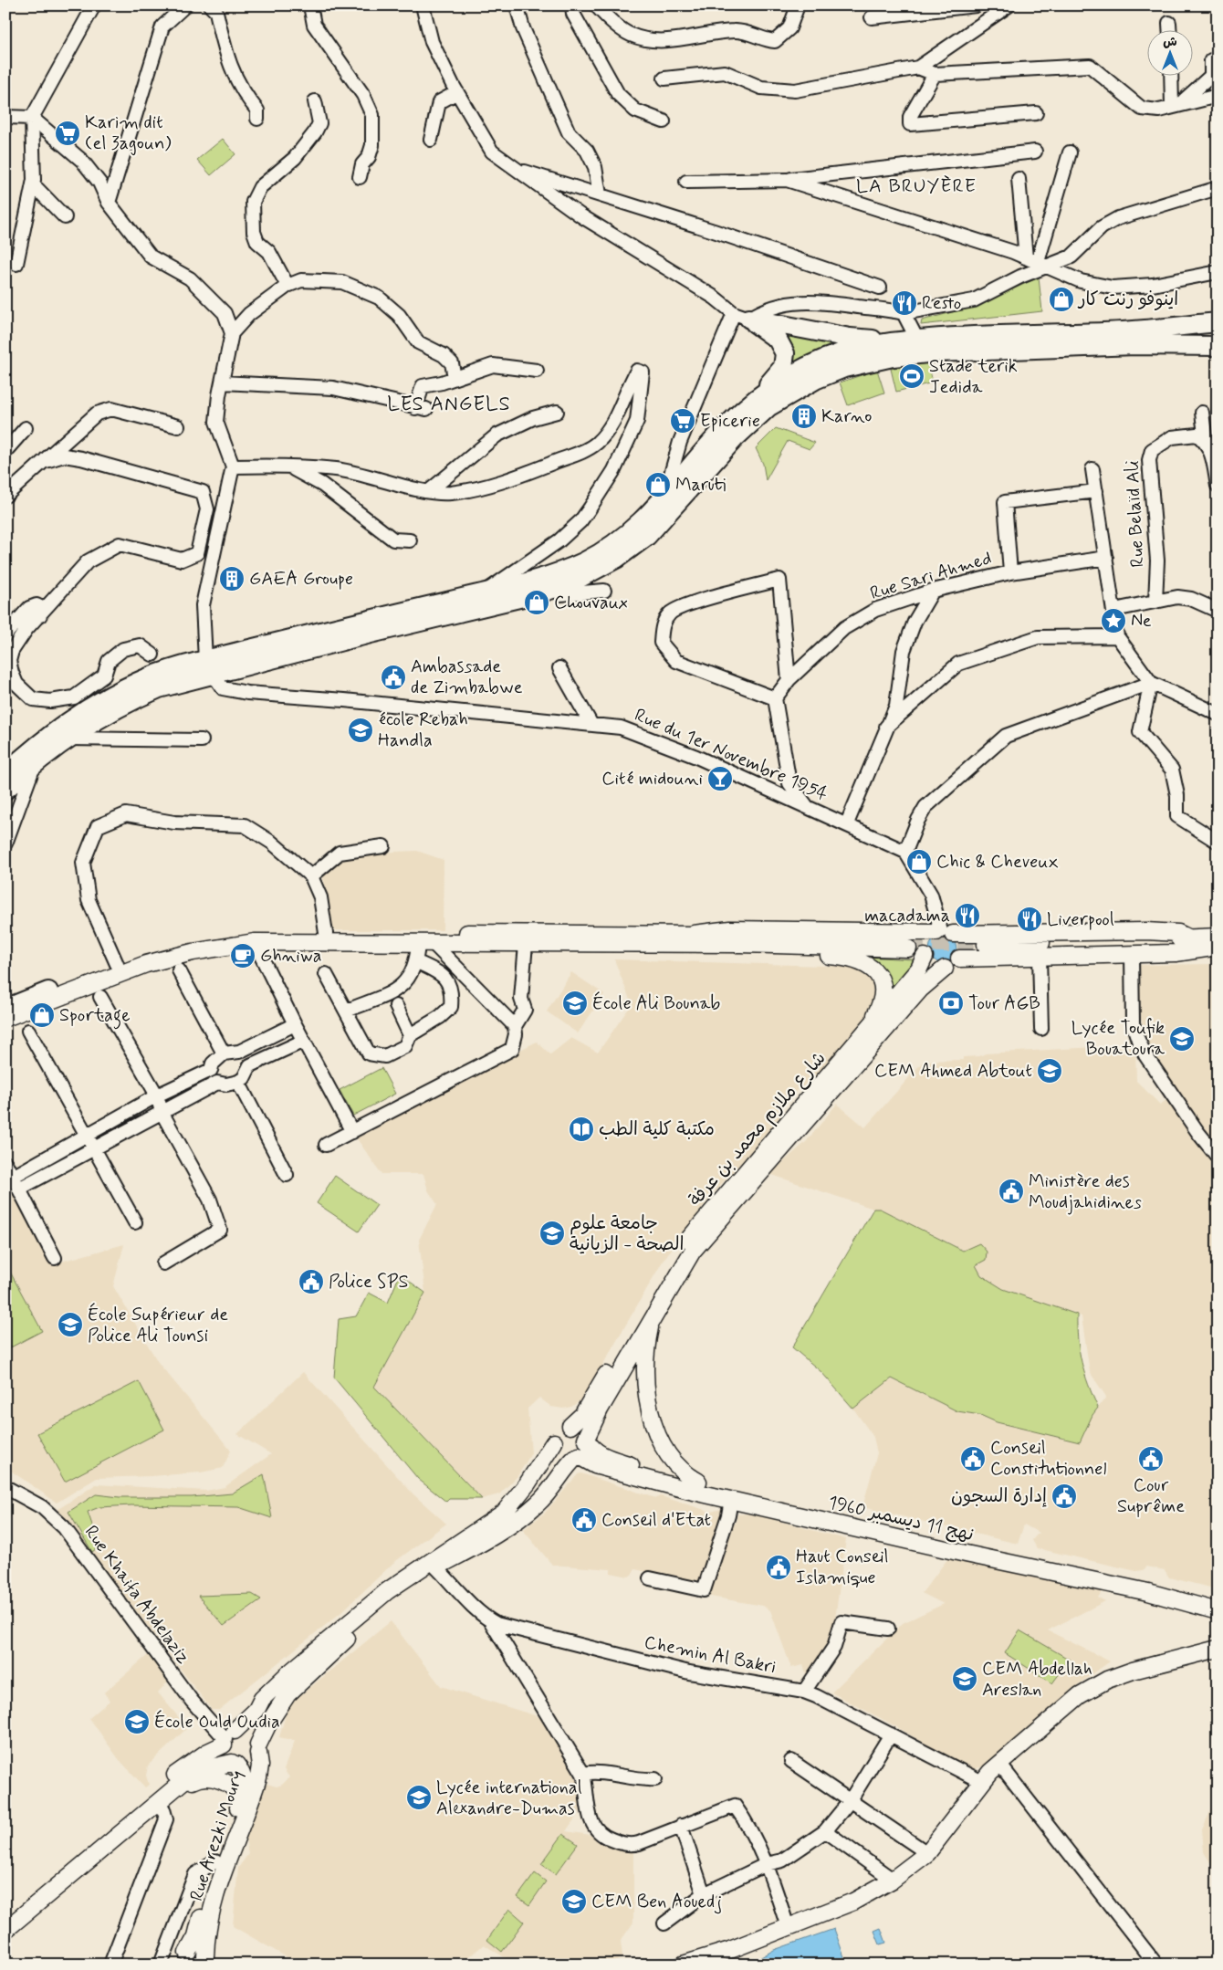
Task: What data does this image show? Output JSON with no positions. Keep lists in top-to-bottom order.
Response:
{
  "streets": {
    "main road": ["شارع ملازم محمد بن عرفة", "نهج 11 ديسمبر 1960", "Rue Arezki Moury"],
    "street": [
      "Rue Belaïd Ali",
      "Rue Sari Ahmed",
      "Rue du 1er Novembre 1954",
      "Rue Khaifa Abdelaziz",
      "Chemin Al Bakri"
    ]
  },
  "crossings": [
    ["شارع ملازم محمد بن عرفة", "نهج 11 ديسمبر 1960"],
    ["Rue Khaifa Abdelaziz", "Rue Arezki Moury"]
  ],
  "districts": ["LA BRUYÈRE", "LES ANGELS"],
  "places": {
    "supermarket": ["Karim dit (el 3agoun)", "Epicerie"],
    "shop": [
      "اينوفو رنت كار",
      "Maruti",
      "Chouvaux",
      "Chic & Cheveux",
      "Sportage"
    ],
    "restaurant": ["Resto", "macadama", "Liverpool"],
    "sports": ["Stade terik Jedida"],
    "building": ["Karno", "GAEA Groupe"],
    "place": ["Ne"],
    "public building": [
      "Ambassade de Zimbabwe",
      "Ministère des Moudjahidines",
      "Police SPS",
      "Conseil Constitutionnel",
      "Cour Suprême",
      "إدارة السجون",
      "Conseil d'Etat",
      "Haut Conseil Islamique"
    ],
    "school or university": [
      "école Rebah Handla",
      "École Ali Bounab",
      "Lycée Toufik Bouatoura",
      "CEM Ahmed Abtout",
      "جامعة علوم الصحة - الزيانية",
      "École Supérieur de Police Ali Tounsi",
      "CEM Abdellah Areslan",
      "École Ould Oudia",
      "Lycée international Alexandre-Dumas",
      "CEM Ben Aouedj"
    ],
    "bar": ["Cité midouni"],
    "cafe": ["Ghniwa"],
    "bank": ["Tour AGB"],
    "library": ["مكتبة كلية الطب"]
  },
  "north": "top"
}
